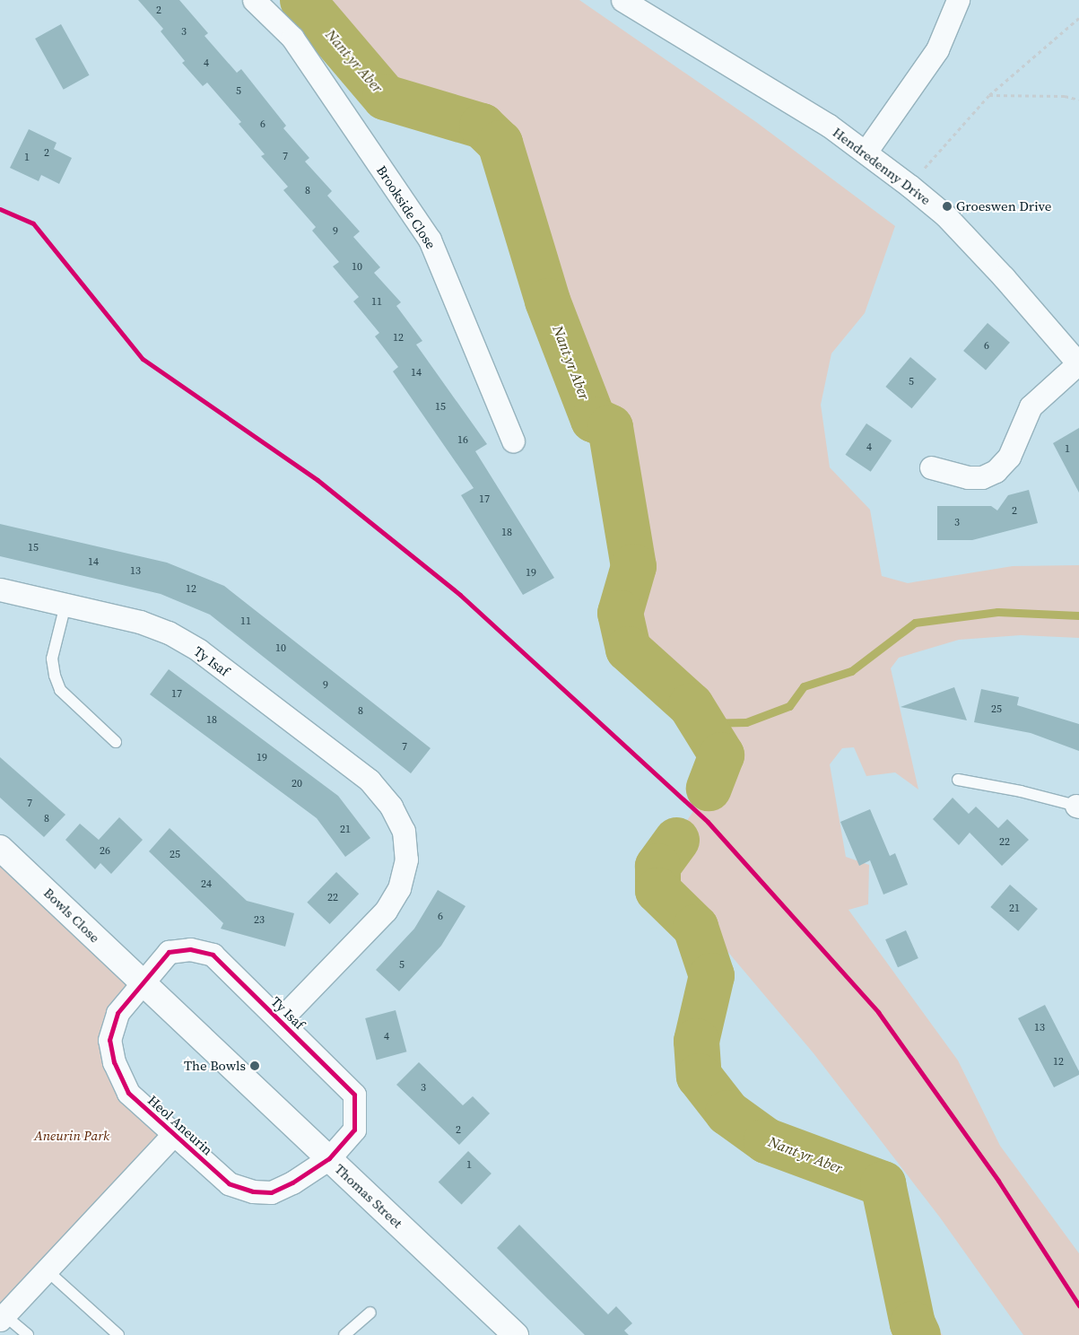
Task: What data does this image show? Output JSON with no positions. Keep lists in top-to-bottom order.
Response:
{
  "streets": {
    "main road": ["Bowls Close", "Thomas Street"],
    "street": [
      "Hendredenny Drive",
      "Brookside Close",
      "Ty Isaf",
      "Heol Aneurin"
    ]
  },
  "crossings": [
    ["Ty Isaf", "Bowls Close"],
    ["Ty Isaf", "Heol Aneurin"],
    ["Ty Isaf", "Thomas Street"],
    ["Bowls Close", "Heol Aneurin"],
    ["Bowls Close", "Thomas Street"],
    ["Heol Aneurin", "Thomas Street"]
  ],
  "water": ["Nant yr Aber"],
  "parks": ["Aneurin Park"],
  "places": ["Groeswen Drive", "The Bowls"],
  "house_numbers": [
    "2",
    "3",
    "4",
    "5",
    "6",
    "2",
    "7",
    "1",
    "8",
    "9",
    "10",
    "11",
    "12",
    "6",
    "14",
    "5",
    "15",
    "16",
    "4",
    "1",
    "17",
    "2",
    "3",
    "18",
    "15",
    "14",
    "13",
    "19",
    "12",
    "11",
    "10",
    "9",
    "17",
    "25",
    "8",
    "18",
    "7",
    "19",
    "20",
    "7",
    "8",
    "21",
    "22",
    "26",
    "25",
    "24",
    "22",
    "21",
    "6",
    "23",
    "5",
    "13",
    "4",
    "12",
    "3",
    "2",
    "1"
  ]
}
